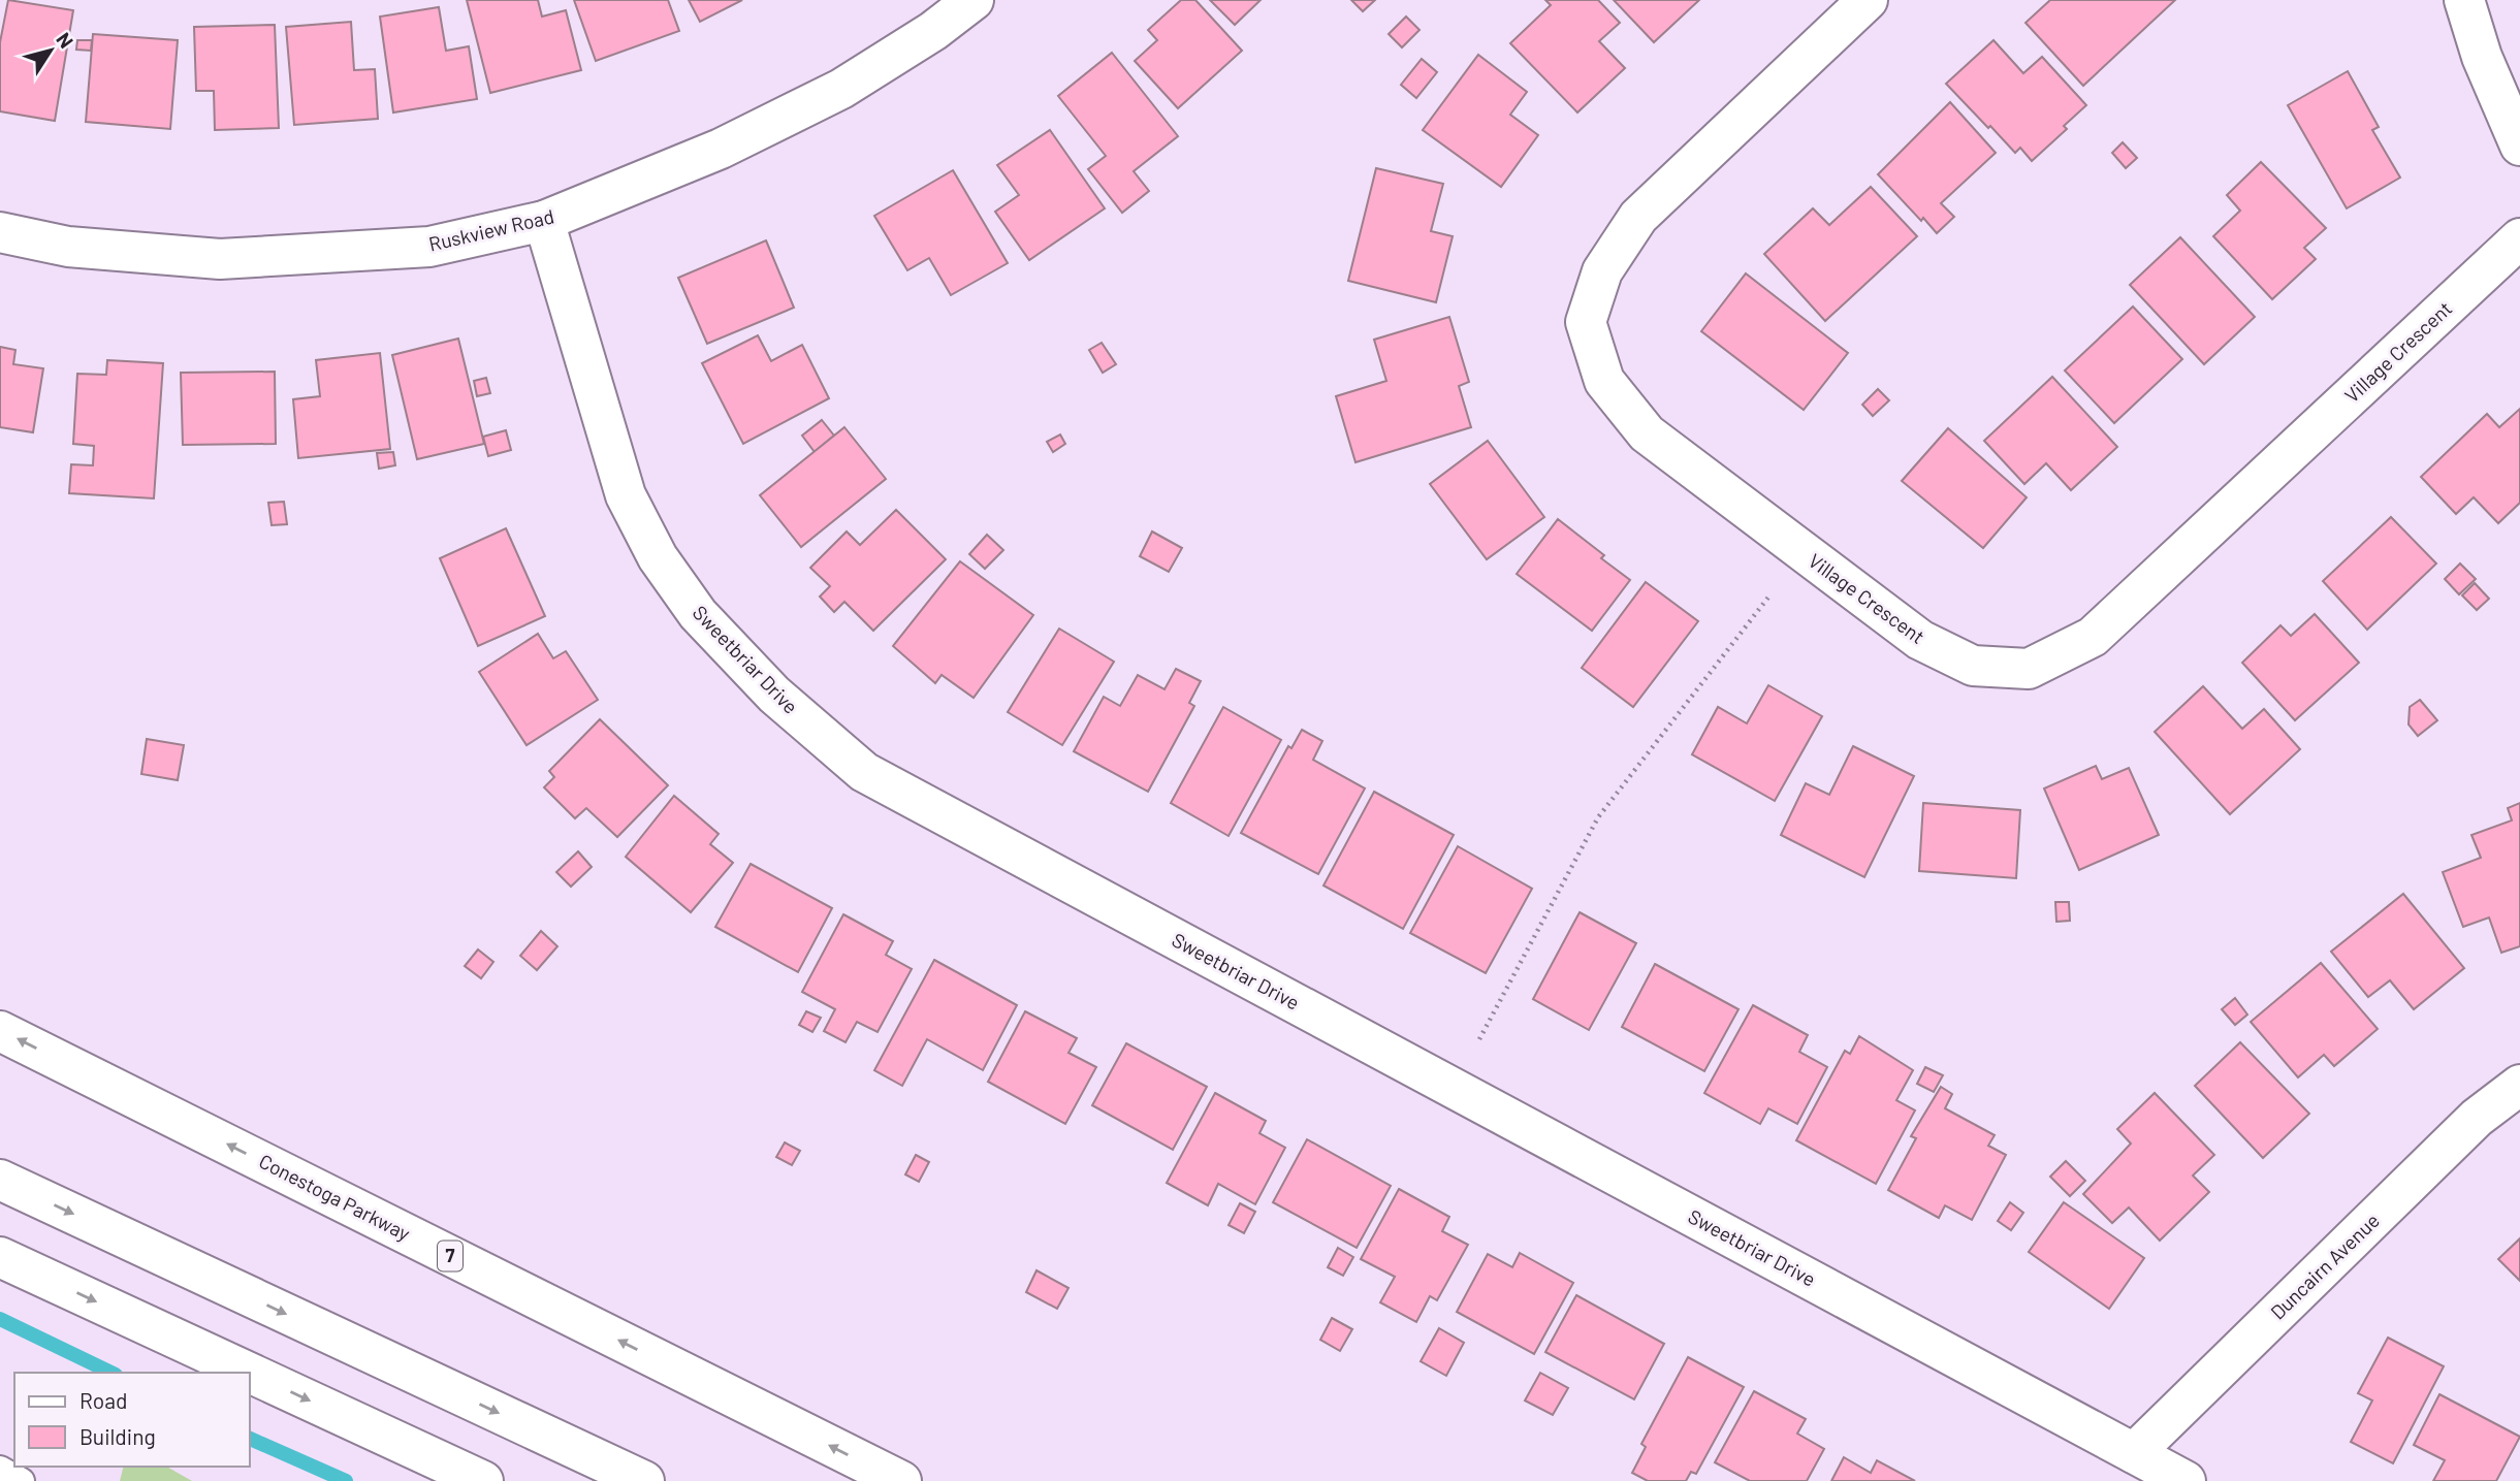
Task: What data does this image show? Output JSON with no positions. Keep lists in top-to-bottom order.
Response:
{
  "streets": {
    "main road": [
      "Ruskview Road",
      "Village Crescent",
      "Sweetbriar Drive",
      "Conestoga Parkway",
      "7",
      "Duncairn Avenue"
    ]
  },
  "crossings": [
    ["Ruskview Road", "Sweetbriar Drive"],
    ["Sweetbriar Drive", "Duncairn Avenue"]
  ],
  "legend": ["Road", "Building"],
  "north": "top right"
}
